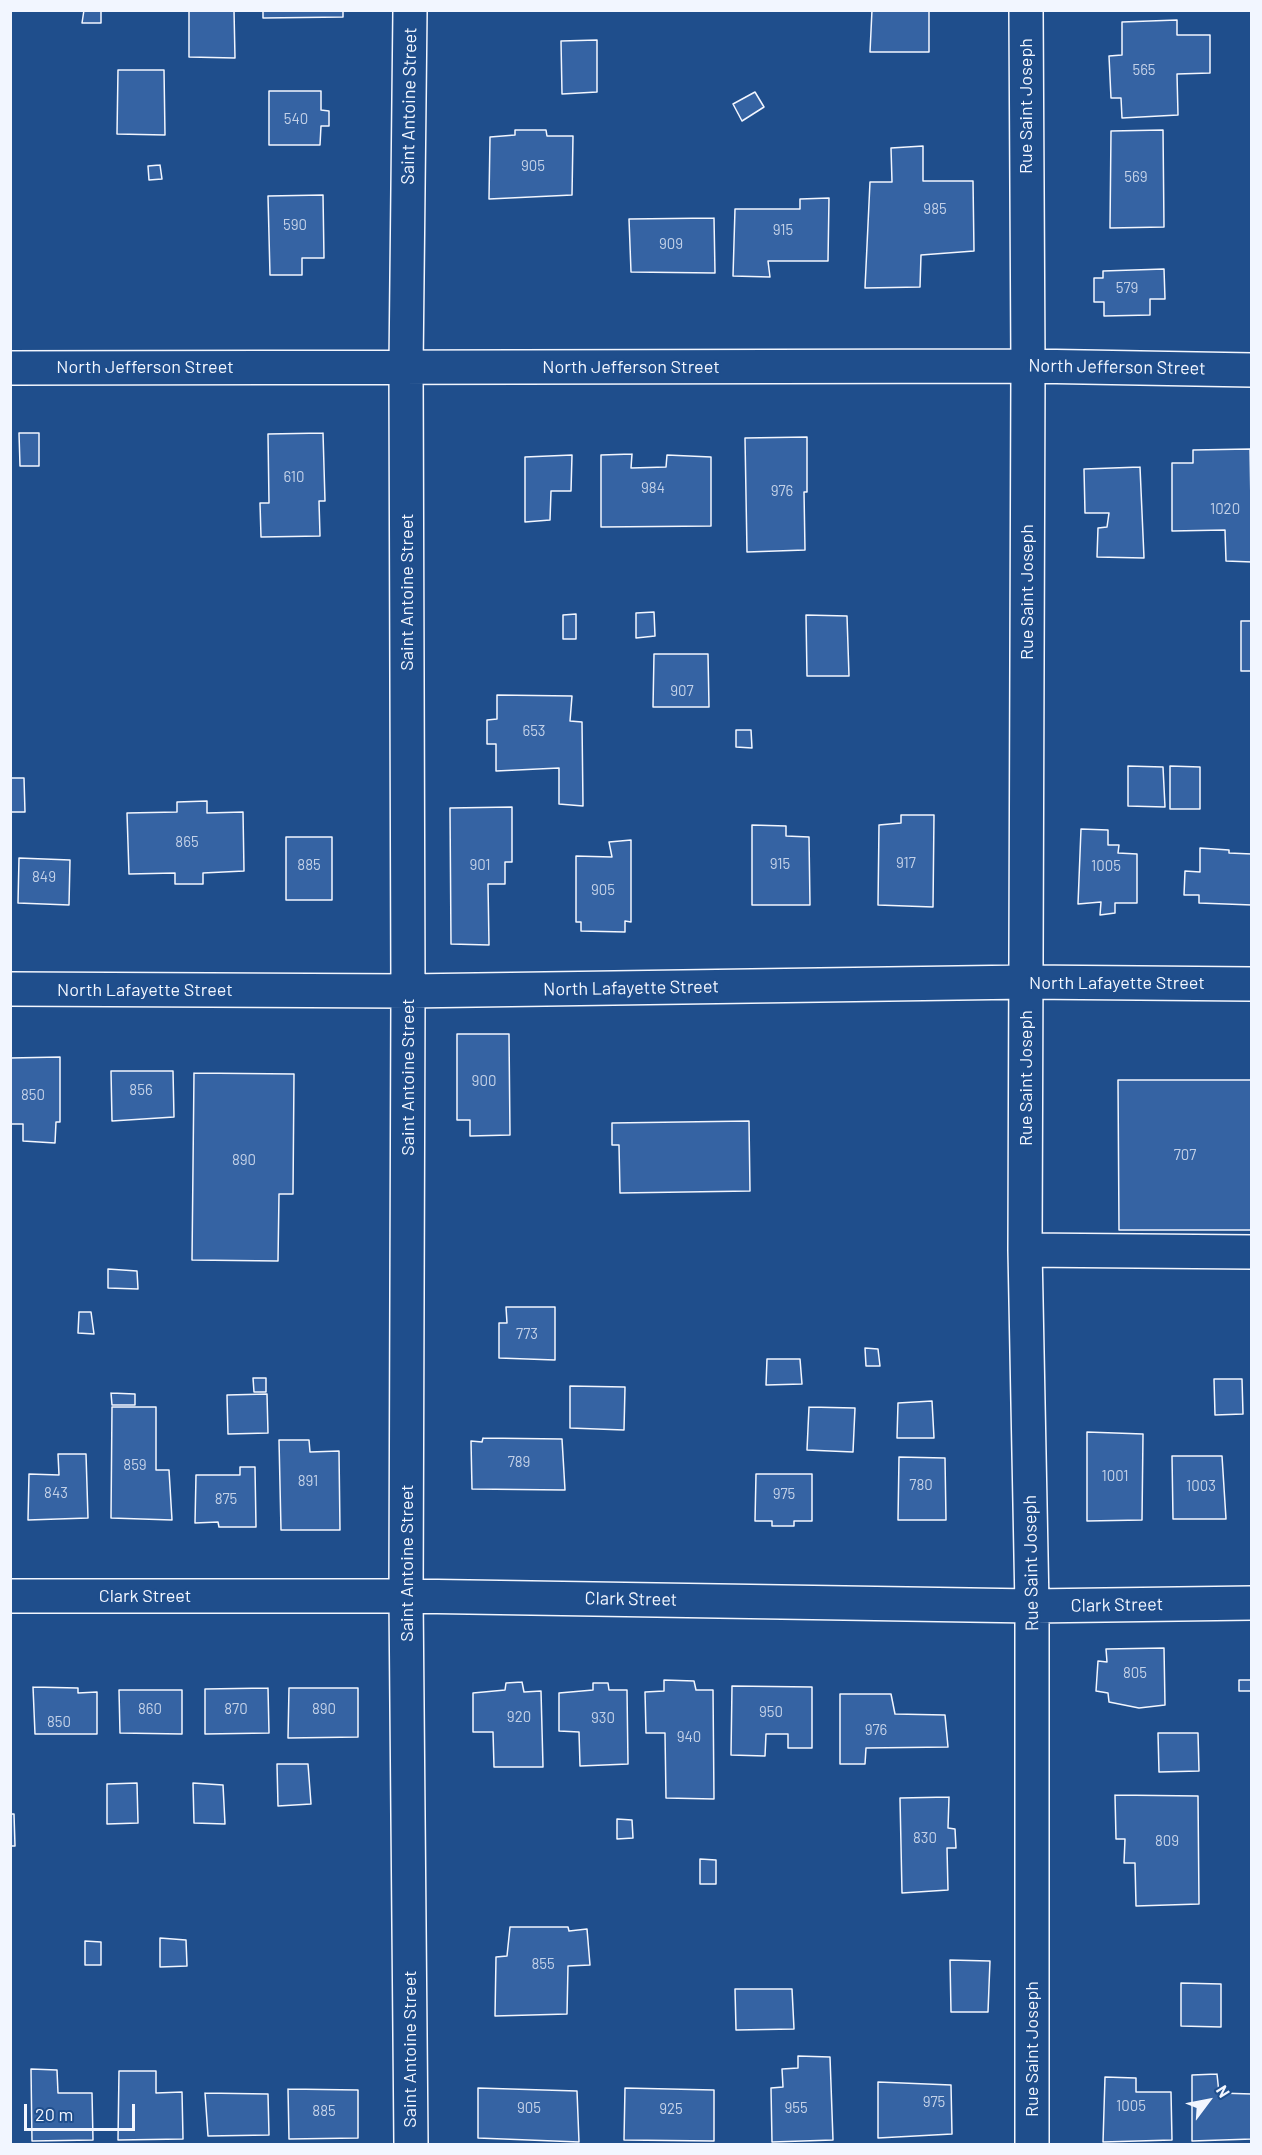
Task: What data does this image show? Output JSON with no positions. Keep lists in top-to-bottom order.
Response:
{
  "streets": {
    "street": [
      "Saint Antoine Street",
      "Rue Saint Joseph",
      "North Jefferson Street",
      "North Lafayette Street",
      "Clark Street"
    ]
  },
  "crossings": [
    ["Saint Antoine Street", "North Jefferson Street"],
    ["Saint Antoine Street", "North Lafayette Street"],
    ["Saint Antoine Street", "Clark Street"],
    ["Rue Saint Joseph", "North Jefferson Street"],
    ["Rue Saint Joseph", "North Lafayette Street"],
    ["Rue Saint Joseph", "Clark Street"]
  ],
  "house_numbers": [
    "565",
    "540",
    "905",
    "569",
    "985",
    "590",
    "915",
    "909",
    "579",
    "610",
    "984",
    "976",
    "1020",
    "907",
    "653",
    "865",
    "917",
    "915",
    "885",
    "901",
    "1005",
    "849",
    "905",
    "900",
    "856",
    "850",
    "707",
    "890",
    "773",
    "789",
    "859",
    "1001",
    "891",
    "780",
    "1003",
    "843",
    "975",
    "875",
    "805",
    "860",
    "870",
    "890",
    "950",
    "920",
    "930",
    "850",
    "976",
    "940",
    "830",
    "809",
    "855",
    "975",
    "1005",
    "905",
    "955",
    "925",
    "885"
  ],
  "scale_bar": "20 m",
  "north": "top right"
}
